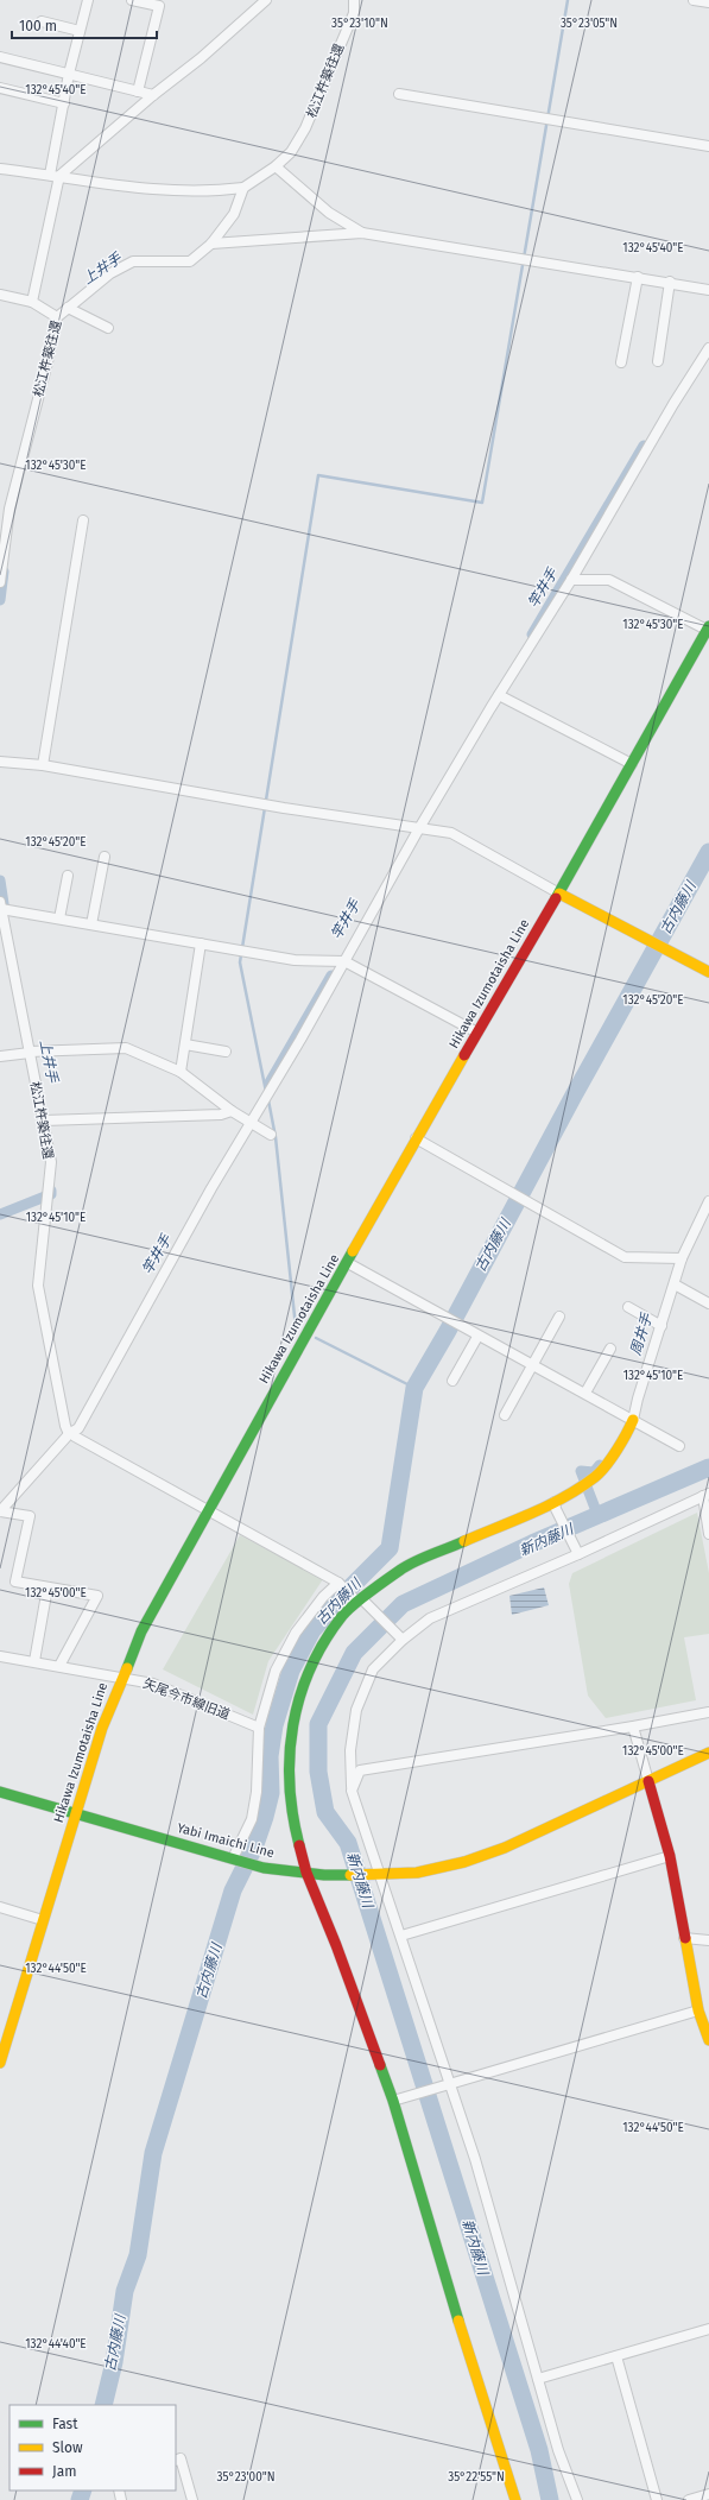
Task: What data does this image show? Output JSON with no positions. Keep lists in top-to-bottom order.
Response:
{
  "streets": {
    "main road": ["Hikawa Izumotaisha Line", "Yabi Imaichi Line"],
    "street": ["松江杵築往還", "矢尾今市線旧道"]
  },
  "crossings": [
    ["Hikawa Izumotaisha Line", "矢尾今市線旧道"],
    ["Hikawa Izumotaisha Line", "Yabi Imaichi Line"]
  ],
  "water": [
    "上井手",
    "竿井手",
    "古内藤川",
    "周井手",
    "新内藤川"
  ],
  "legend": ["Fast", "Slow", "Jam"],
  "scale_bar": "100 m",
  "coordinates": [
    "35°23'05\"N",
    "35°23'10\"N",
    "132°45'40\"E",
    "132°45'30\"E",
    "132°45'20\"E",
    "132°45'10\"E",
    "132°45'00\"E",
    "132°44'50\"E",
    "132°44'40\"E",
    "35°23'00\"N",
    "35°22'55\"N"
  ]
}
